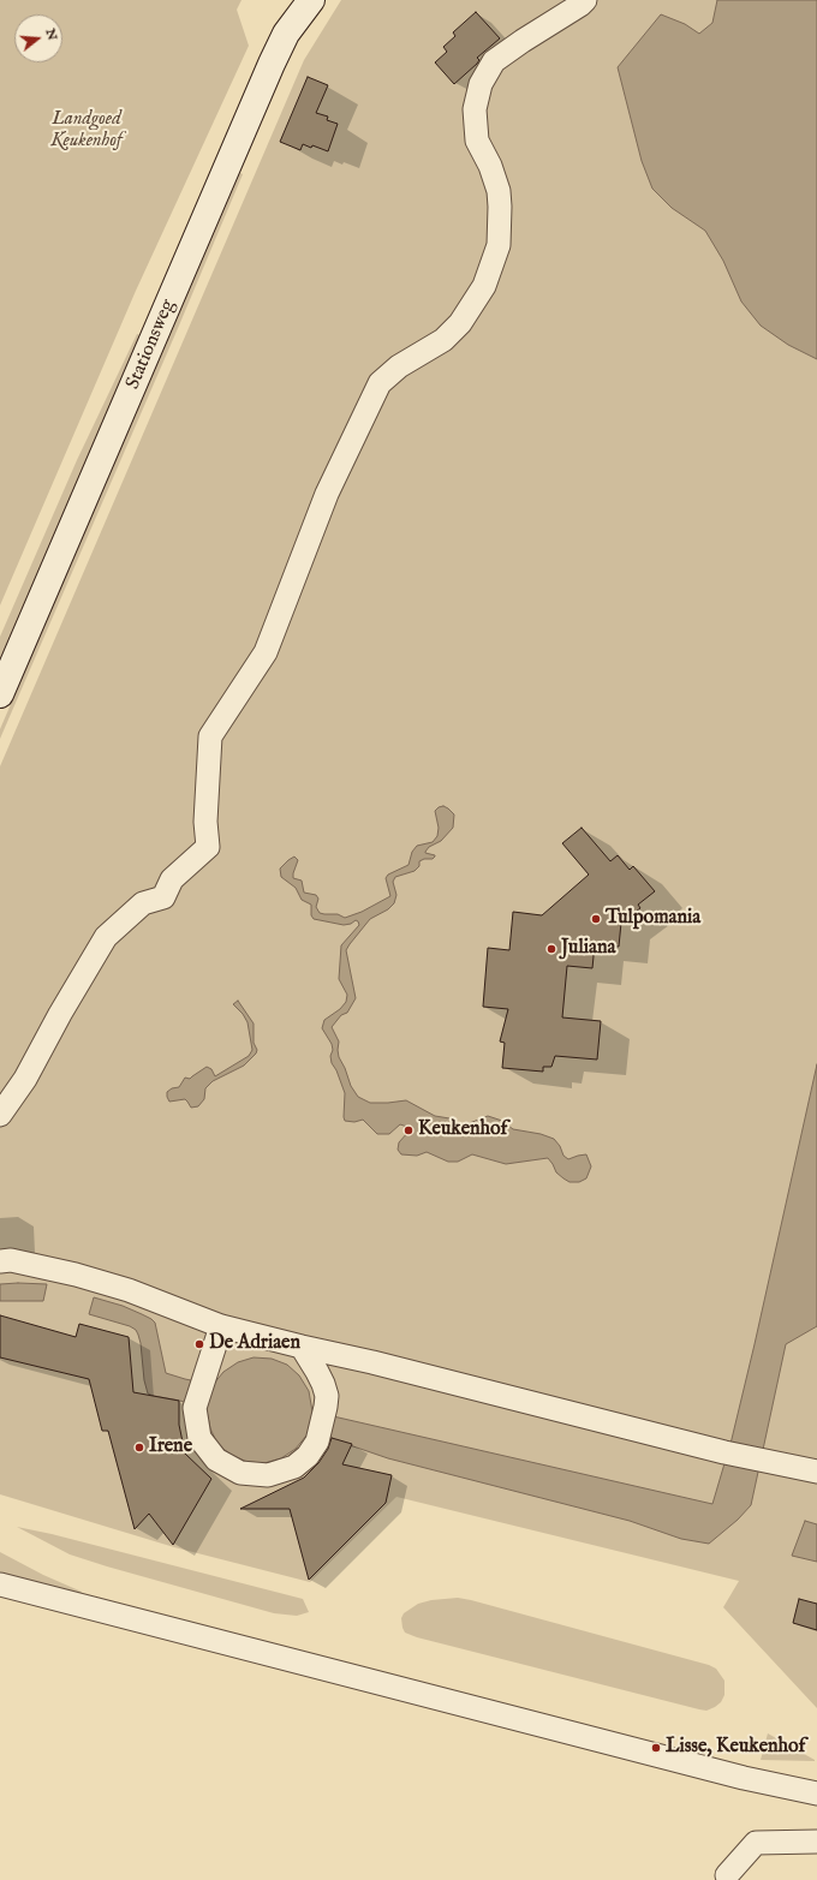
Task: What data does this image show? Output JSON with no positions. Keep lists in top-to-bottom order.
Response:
{
  "streets": {
    "main road": ["Stationsweg"]
  },
  "parks": ["Landgoed Keukenhof"],
  "places": [
    "Tulpomania",
    "Juliana",
    "Keukenhof",
    "De Adriaen",
    "Irene",
    "Lisse, Keukenhof"
  ],
  "north": "right"
}
